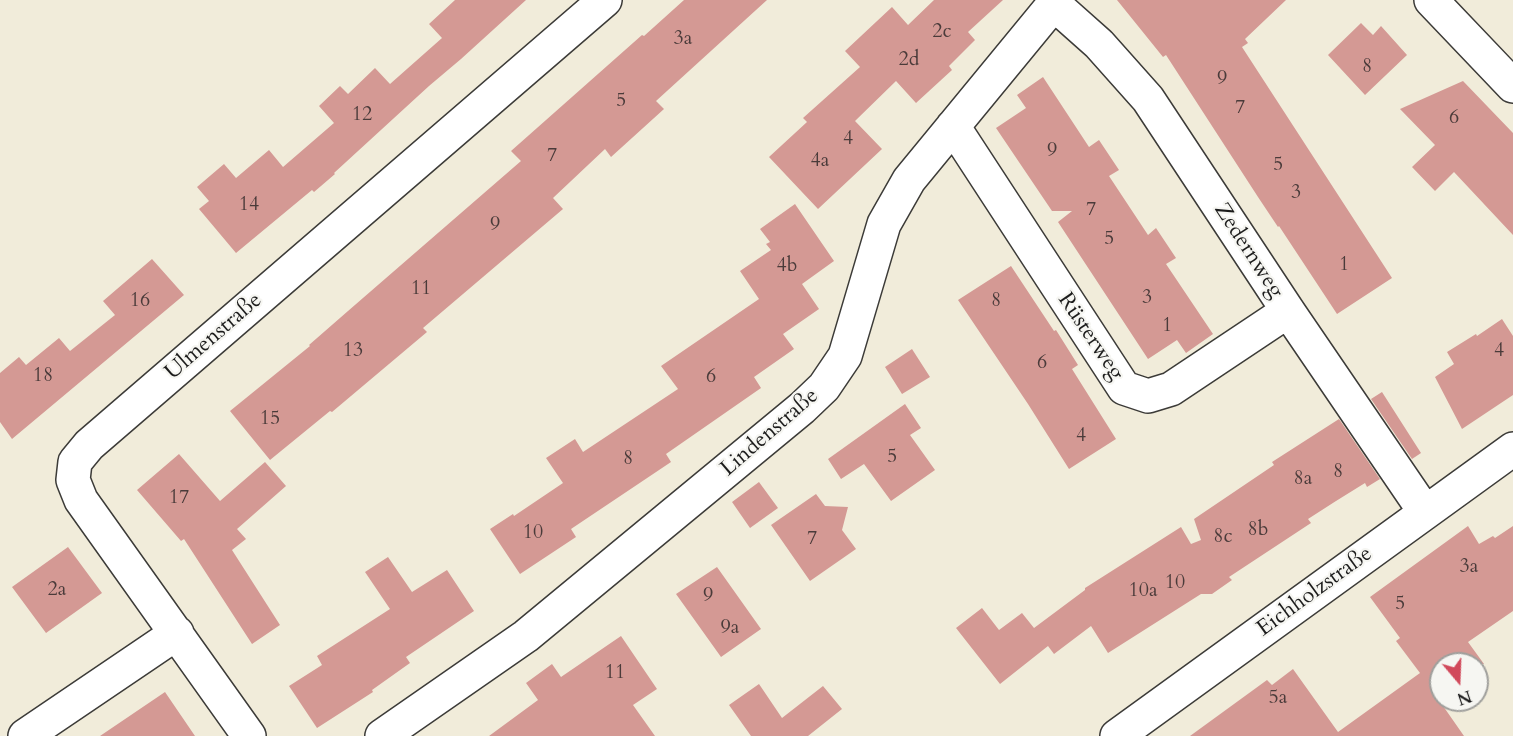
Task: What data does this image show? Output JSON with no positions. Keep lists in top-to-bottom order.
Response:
{
  "streets": {
    "street": [
      "Zedernweg",
      "Ulmenstraße",
      "Rüsterweg",
      "Lindenstraße",
      "Eichholzstraße"
    ]
  },
  "crossings": [
    ["Zedernweg", "Rüsterweg"],
    ["Zedernweg", "Lindenstraße"],
    ["Zedernweg", "Eichholzstraße"],
    ["Rüsterweg", "Lindenstraße"]
  ],
  "house_numbers": [
    "2c",
    "3a",
    "2d",
    "8",
    "9",
    "5",
    "7",
    "12",
    "6",
    "4",
    "9",
    "7",
    "4a",
    "5",
    "3",
    "14",
    "7",
    "9",
    "5",
    "1",
    "4b",
    "11",
    "3",
    "16",
    "8",
    "1",
    "13",
    "4",
    "6",
    "18",
    "6",
    "15",
    "4",
    "5",
    "8",
    "8",
    "8a",
    "17",
    "8b",
    "10",
    "8c",
    "7",
    "3a",
    "10",
    "2a",
    "10a",
    "9",
    "5",
    "9a",
    "11",
    "5a"
  ],
  "north": "bottom"
}
